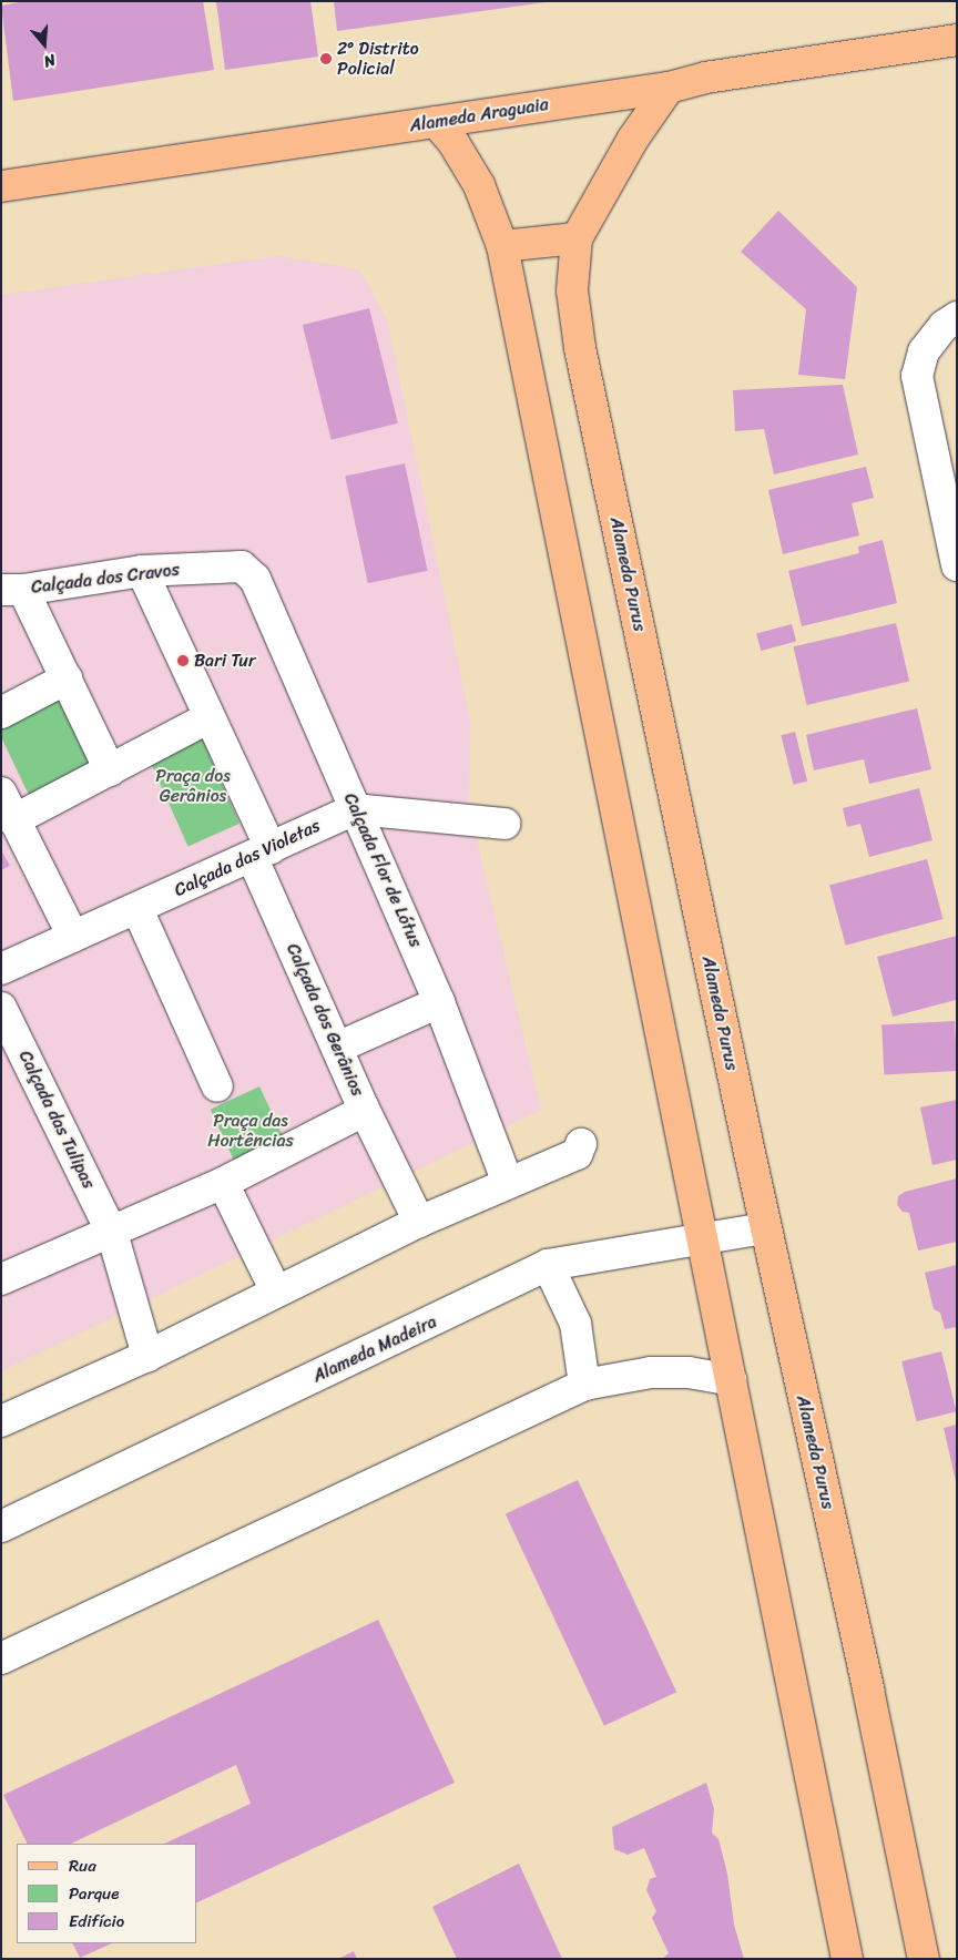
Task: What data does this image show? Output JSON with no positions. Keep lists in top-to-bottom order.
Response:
{
  "streets": {
    "main road": ["Alameda Araguaia", "Alameda Purus"],
    "street": [
      "Calçada dos Cravos",
      "Calçada das Violetas",
      "Calçada Flor de Lótus",
      "Calçada dos Gerânios",
      "Calçada das Tulipas",
      "Alameda Madeira"
    ]
  },
  "crossings": [
    ["Alameda Araguaia", "Alameda Purus"],
    ["Alameda Purus", "Alameda Madeira"],
    ["Calçada dos Cravos", "Calçada Flor de Lótus"],
    ["Calçada dos Cravos", "Calçada dos Gerânios"],
    ["Calçada das Violetas", "Calçada Flor de Lótus"],
    ["Calçada das Violetas", "Calçada dos Gerânios"],
    ["Calçada dos Gerânios", "Calçada das Tulipas"]
  ],
  "parks": ["Praça dos Gerânios", "Praça das Hortências"],
  "places": ["2º Distrito Policial", "Bari Tur"],
  "legend": ["Rua", "Parque", "Edifício"],
  "north": "bottom"
}
